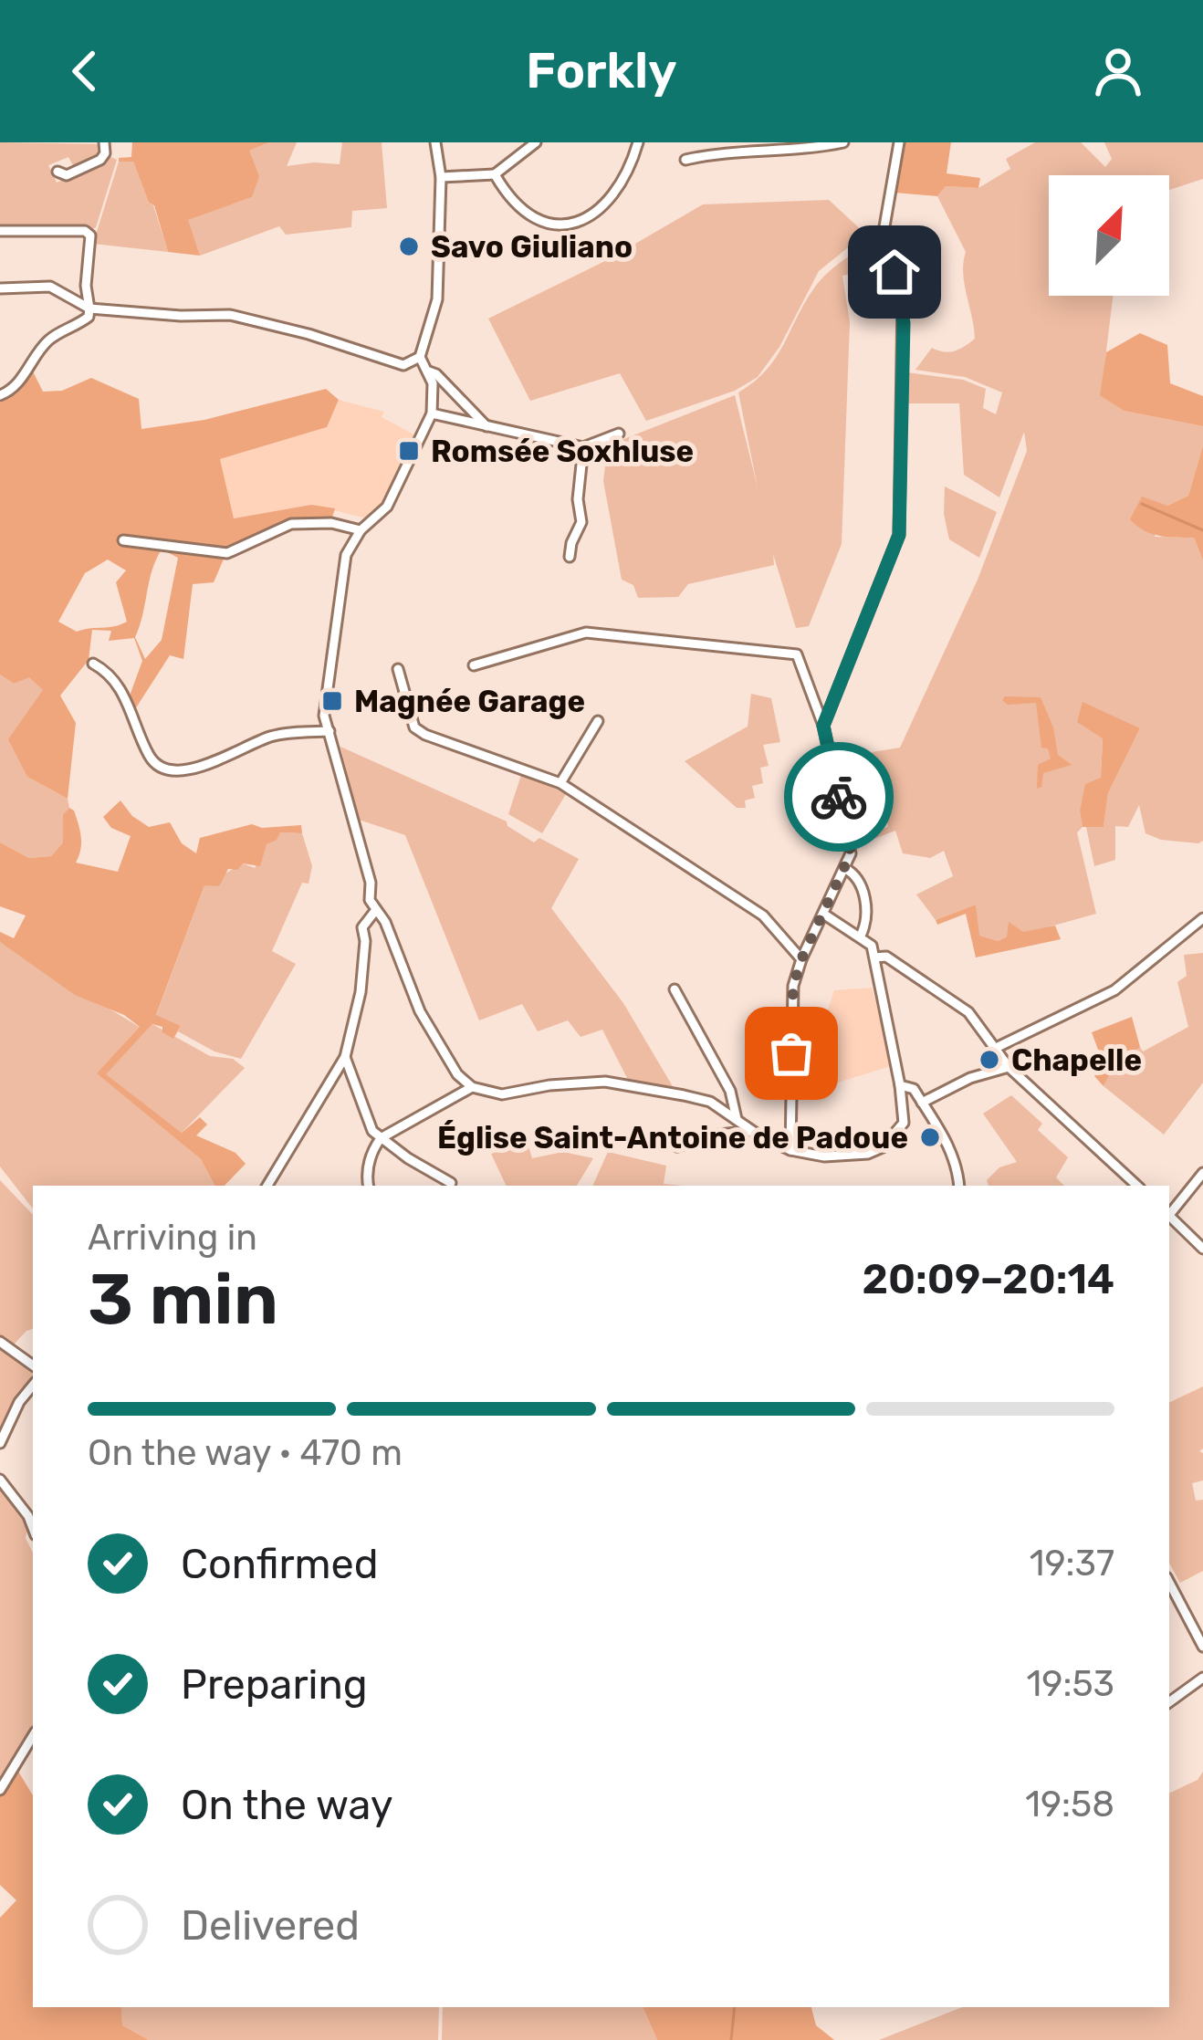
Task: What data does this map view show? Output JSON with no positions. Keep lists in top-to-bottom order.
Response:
{
  "places": {
    "other": ["Savo Giuliano", "Chapelle", "Église Saint-Antoine de Padoue"],
    "transit": ["Romsée Soxhluse", "Magnée Garage"]
  },
  "north": "top right",
  "page": {
    "header": "Forkly",
    "heading": ["3 min", "Arriving in", "20:09–20:14"],
    "bar": "On the way · 470 m",
    "list": [
      ["Confirmed", "19:37"],
      ["Preparing", "19:53"],
      ["On the way", "19:58"],
      "Delivered"
    ]
  }
}
